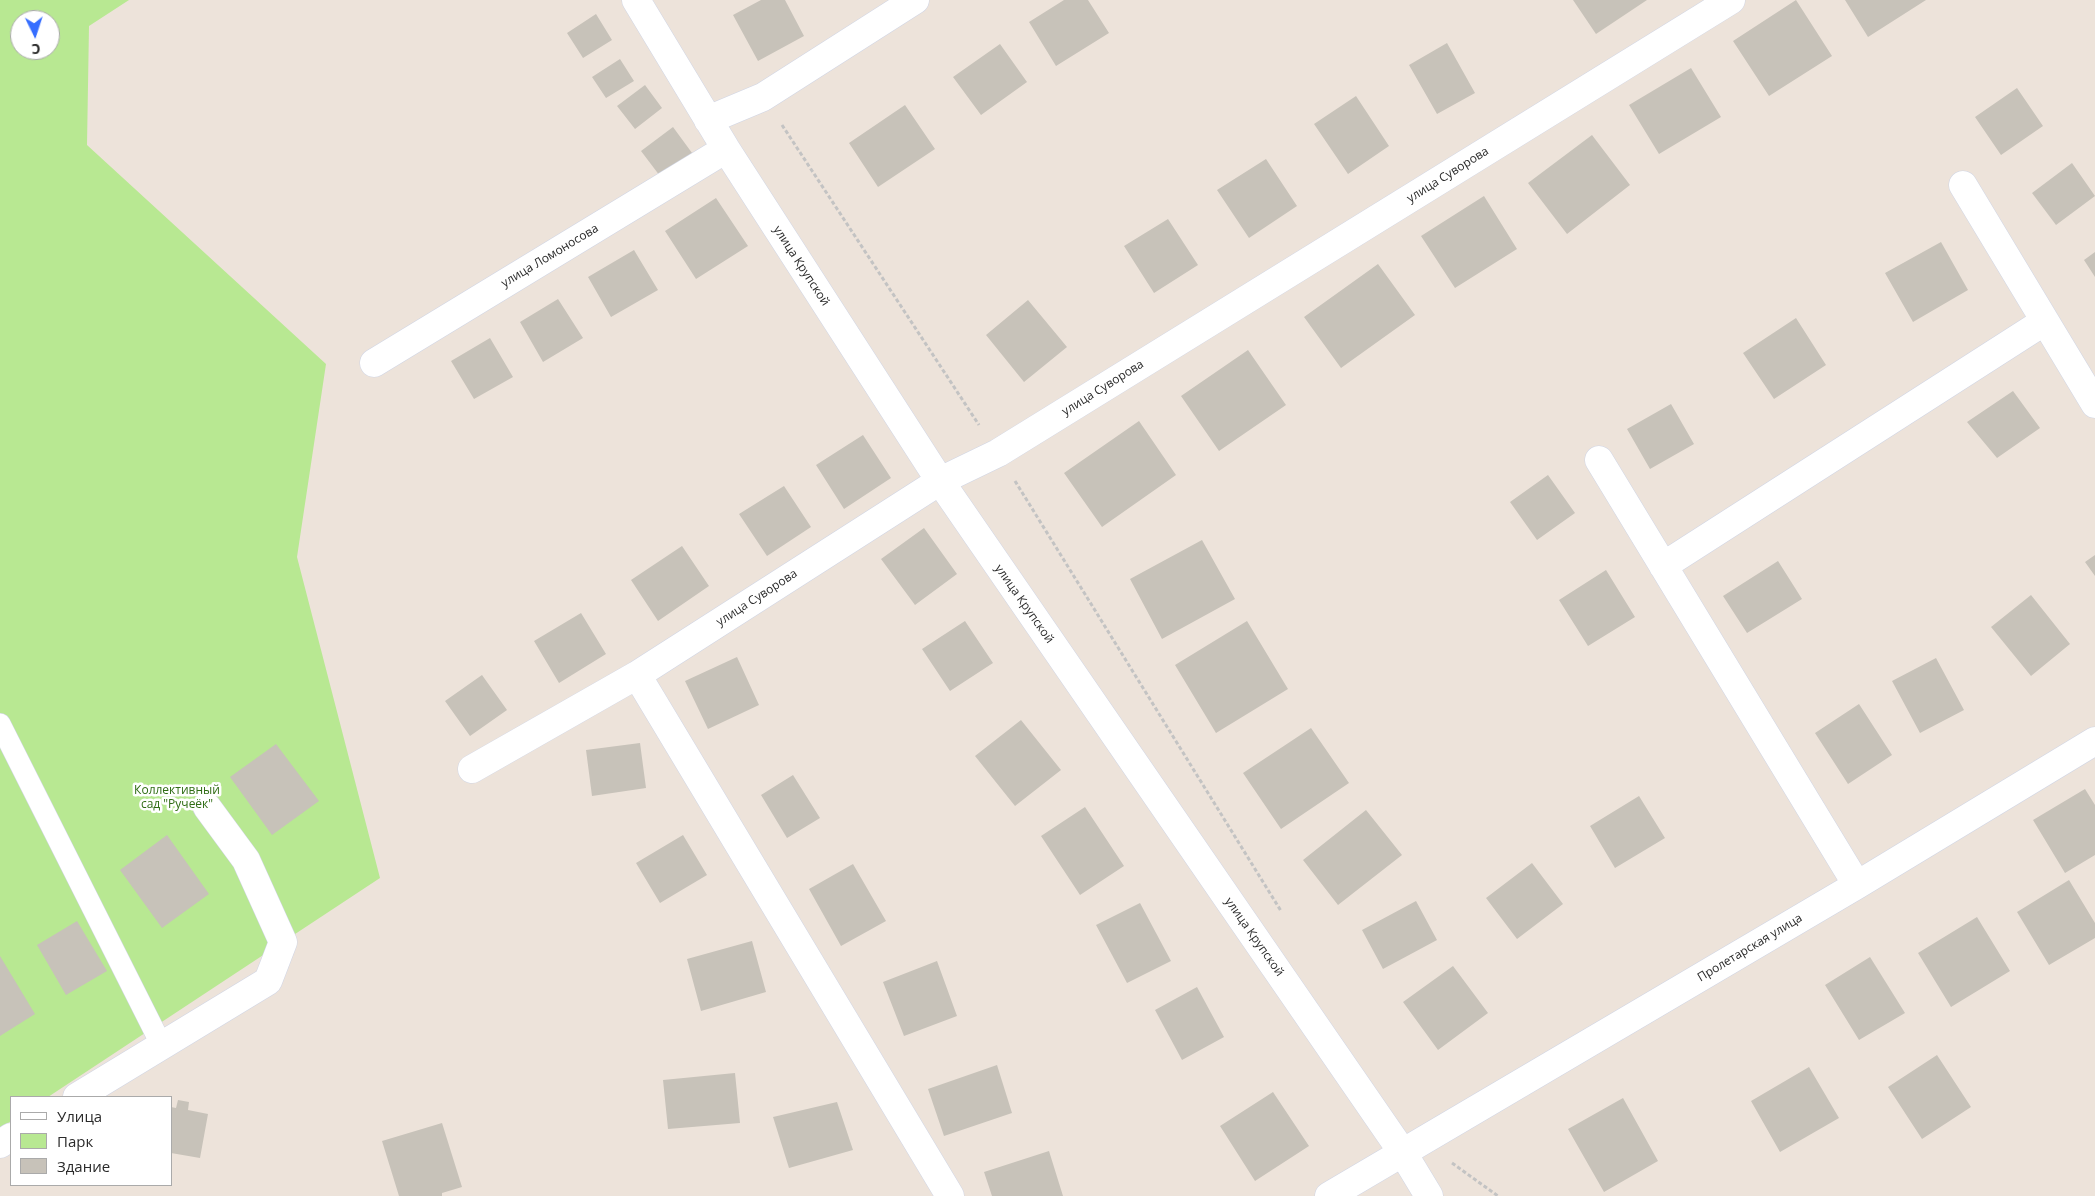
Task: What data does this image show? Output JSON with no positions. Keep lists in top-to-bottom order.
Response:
{
  "streets": {
    "street": [
      "улица Суворова",
      "улица Ломоносова",
      "улица Крупской",
      "Пролетарская улица"
    ]
  },
  "crossings": [
    ["улица Суворова", "улица Крупской"],
    ["улица Ломоносова", "улица Крупской"],
    ["улица Крупской", "Пролетарская улица"]
  ],
  "parks": ["Коллективный сад \"Ручеёк\""],
  "legend": ["Улица", "Парк", "Здание"],
  "north": "bottom"
}
